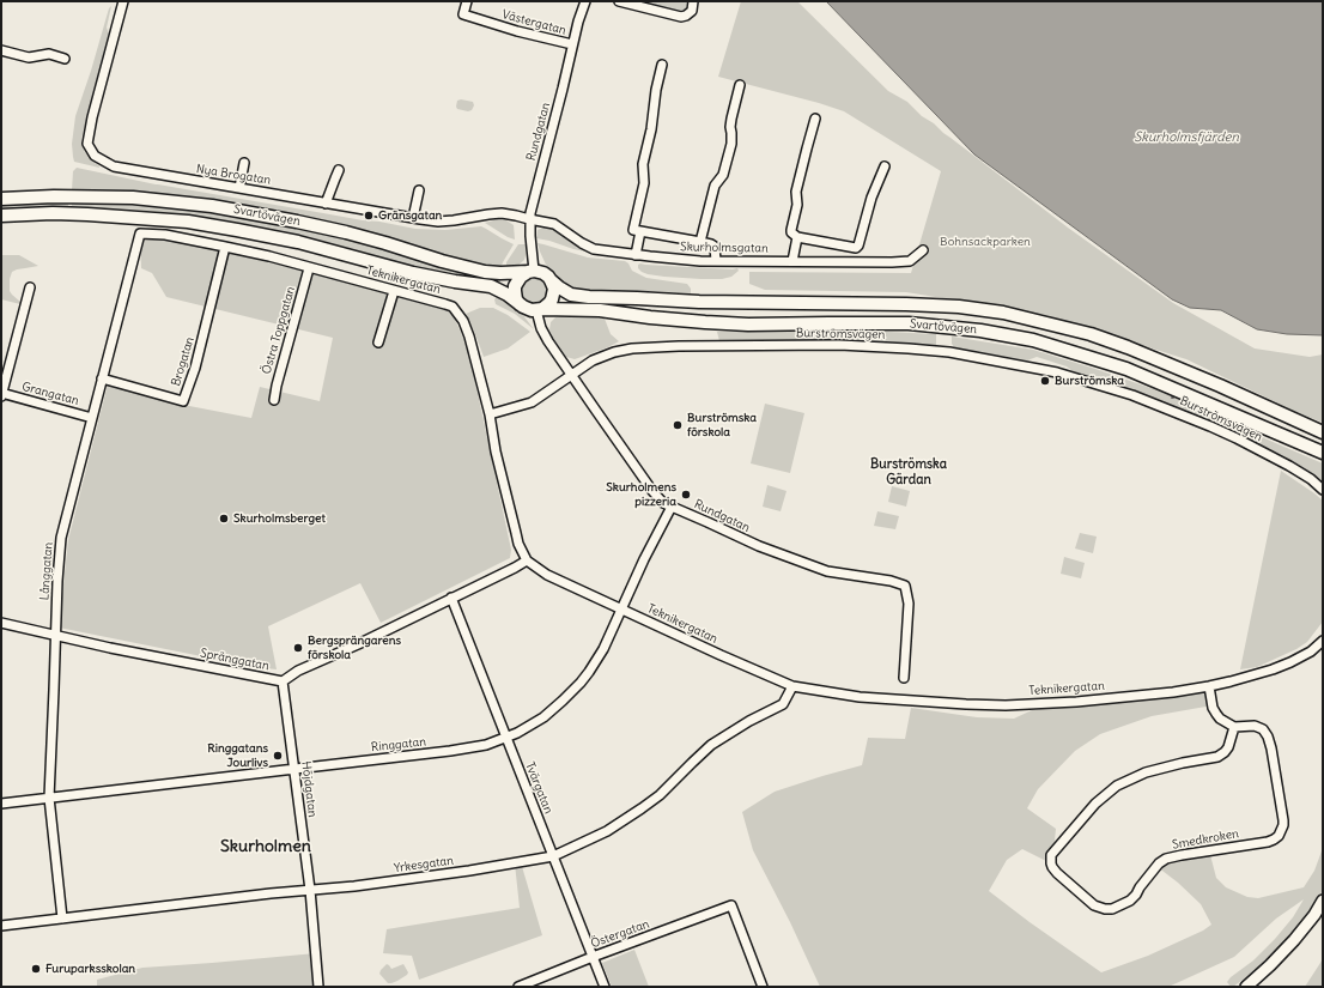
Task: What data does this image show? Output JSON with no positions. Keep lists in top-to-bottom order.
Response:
{
  "streets": {
    "main road": ["Svartövägen"],
    "street": [
      "Västergatan",
      "Rundgatan",
      "Nya Brogatan",
      "Skurholmsgatan",
      "Teknikergatan",
      "Östra Toppgatan",
      "Burströmsvägen",
      "Brogatan",
      "Grangatan",
      "Långgatan",
      "Spränggatan",
      "Ringgatan",
      "Tvärgatan",
      "Höjdgatan",
      "Smedkroken",
      "Yrkesgatan",
      "Östergatan"
    ]
  },
  "crossings": [
    ["Västergatan", "Rundgatan"],
    ["Rundgatan", "Nya Brogatan"],
    ["Rundgatan", "Svartövägen"],
    ["Rundgatan", "Skurholmsgatan"],
    ["Rundgatan", "Burströmsvägen"],
    ["Rundgatan", "Ringgatan"],
    ["Nya Brogatan", "Skurholmsgatan"],
    ["Teknikergatan", "Östra Toppgatan"],
    ["Teknikergatan", "Burströmsvägen"],
    ["Teknikergatan", "Brogatan"],
    ["Teknikergatan", "Långgatan"],
    ["Teknikergatan", "Spränggatan"],
    ["Teknikergatan", "Ringgatan"],
    ["Teknikergatan", "Yrkesgatan"],
    ["Brogatan", "Långgatan"],
    ["Grangatan", "Långgatan"],
    ["Långgatan", "Spränggatan"],
    ["Långgatan", "Ringgatan"],
    ["Långgatan", "Yrkesgatan"],
    ["Spränggatan", "Tvärgatan"],
    ["Spränggatan", "Höjdgatan"],
    ["Ringgatan", "Tvärgatan"],
    ["Ringgatan", "Höjdgatan"],
    ["Tvärgatan", "Yrkesgatan"],
    ["Tvärgatan", "Östergatan"],
    ["Höjdgatan", "Yrkesgatan"]
  ],
  "districts": ["Burströmska Gärdan", "Skurholmen"],
  "water": ["Skurholmsfjärden"],
  "parks": ["Bohnsackparken"],
  "places": [
    "Gränsgatan",
    "Burströmska",
    "Burströmska förskola",
    "Skurholmens pizzeria",
    "Skurholmsberget",
    "Bergsprängarens förskola",
    "Ringgatans Jourlivs",
    "Furuparksskolan"
  ]
}
